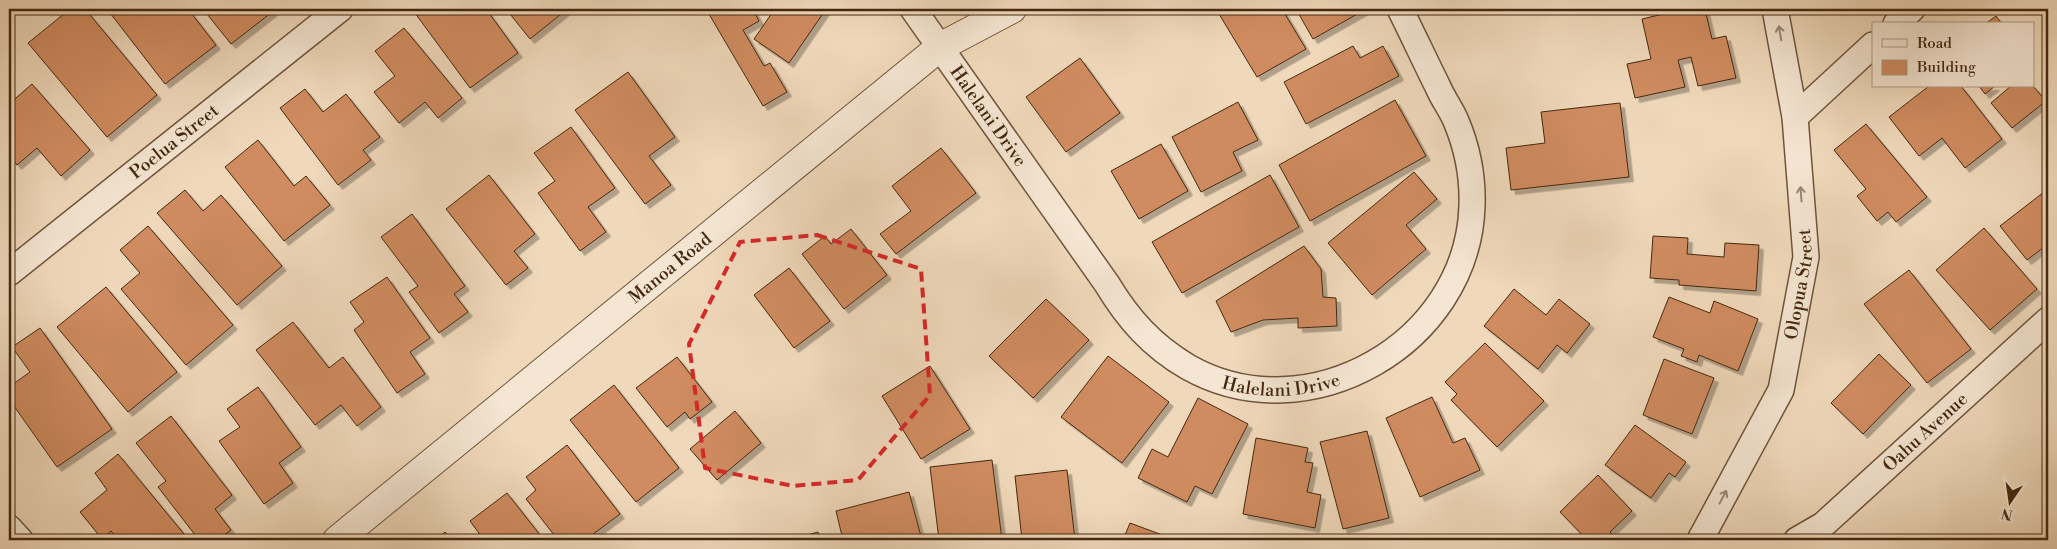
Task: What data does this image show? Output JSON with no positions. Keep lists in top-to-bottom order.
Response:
{
  "streets": {
    "street": [
      "Halelani Drive",
      "Poelua Street",
      "Manoa Road",
      "Olopua Street",
      "Oahu Avenue"
    ]
  },
  "crossings": [
    ["Halelani Drive", "Manoa Road"]
  ],
  "one_way": ["Olopua Street"],
  "legend": ["Road", "Building"],
  "north": "bottom"
}
